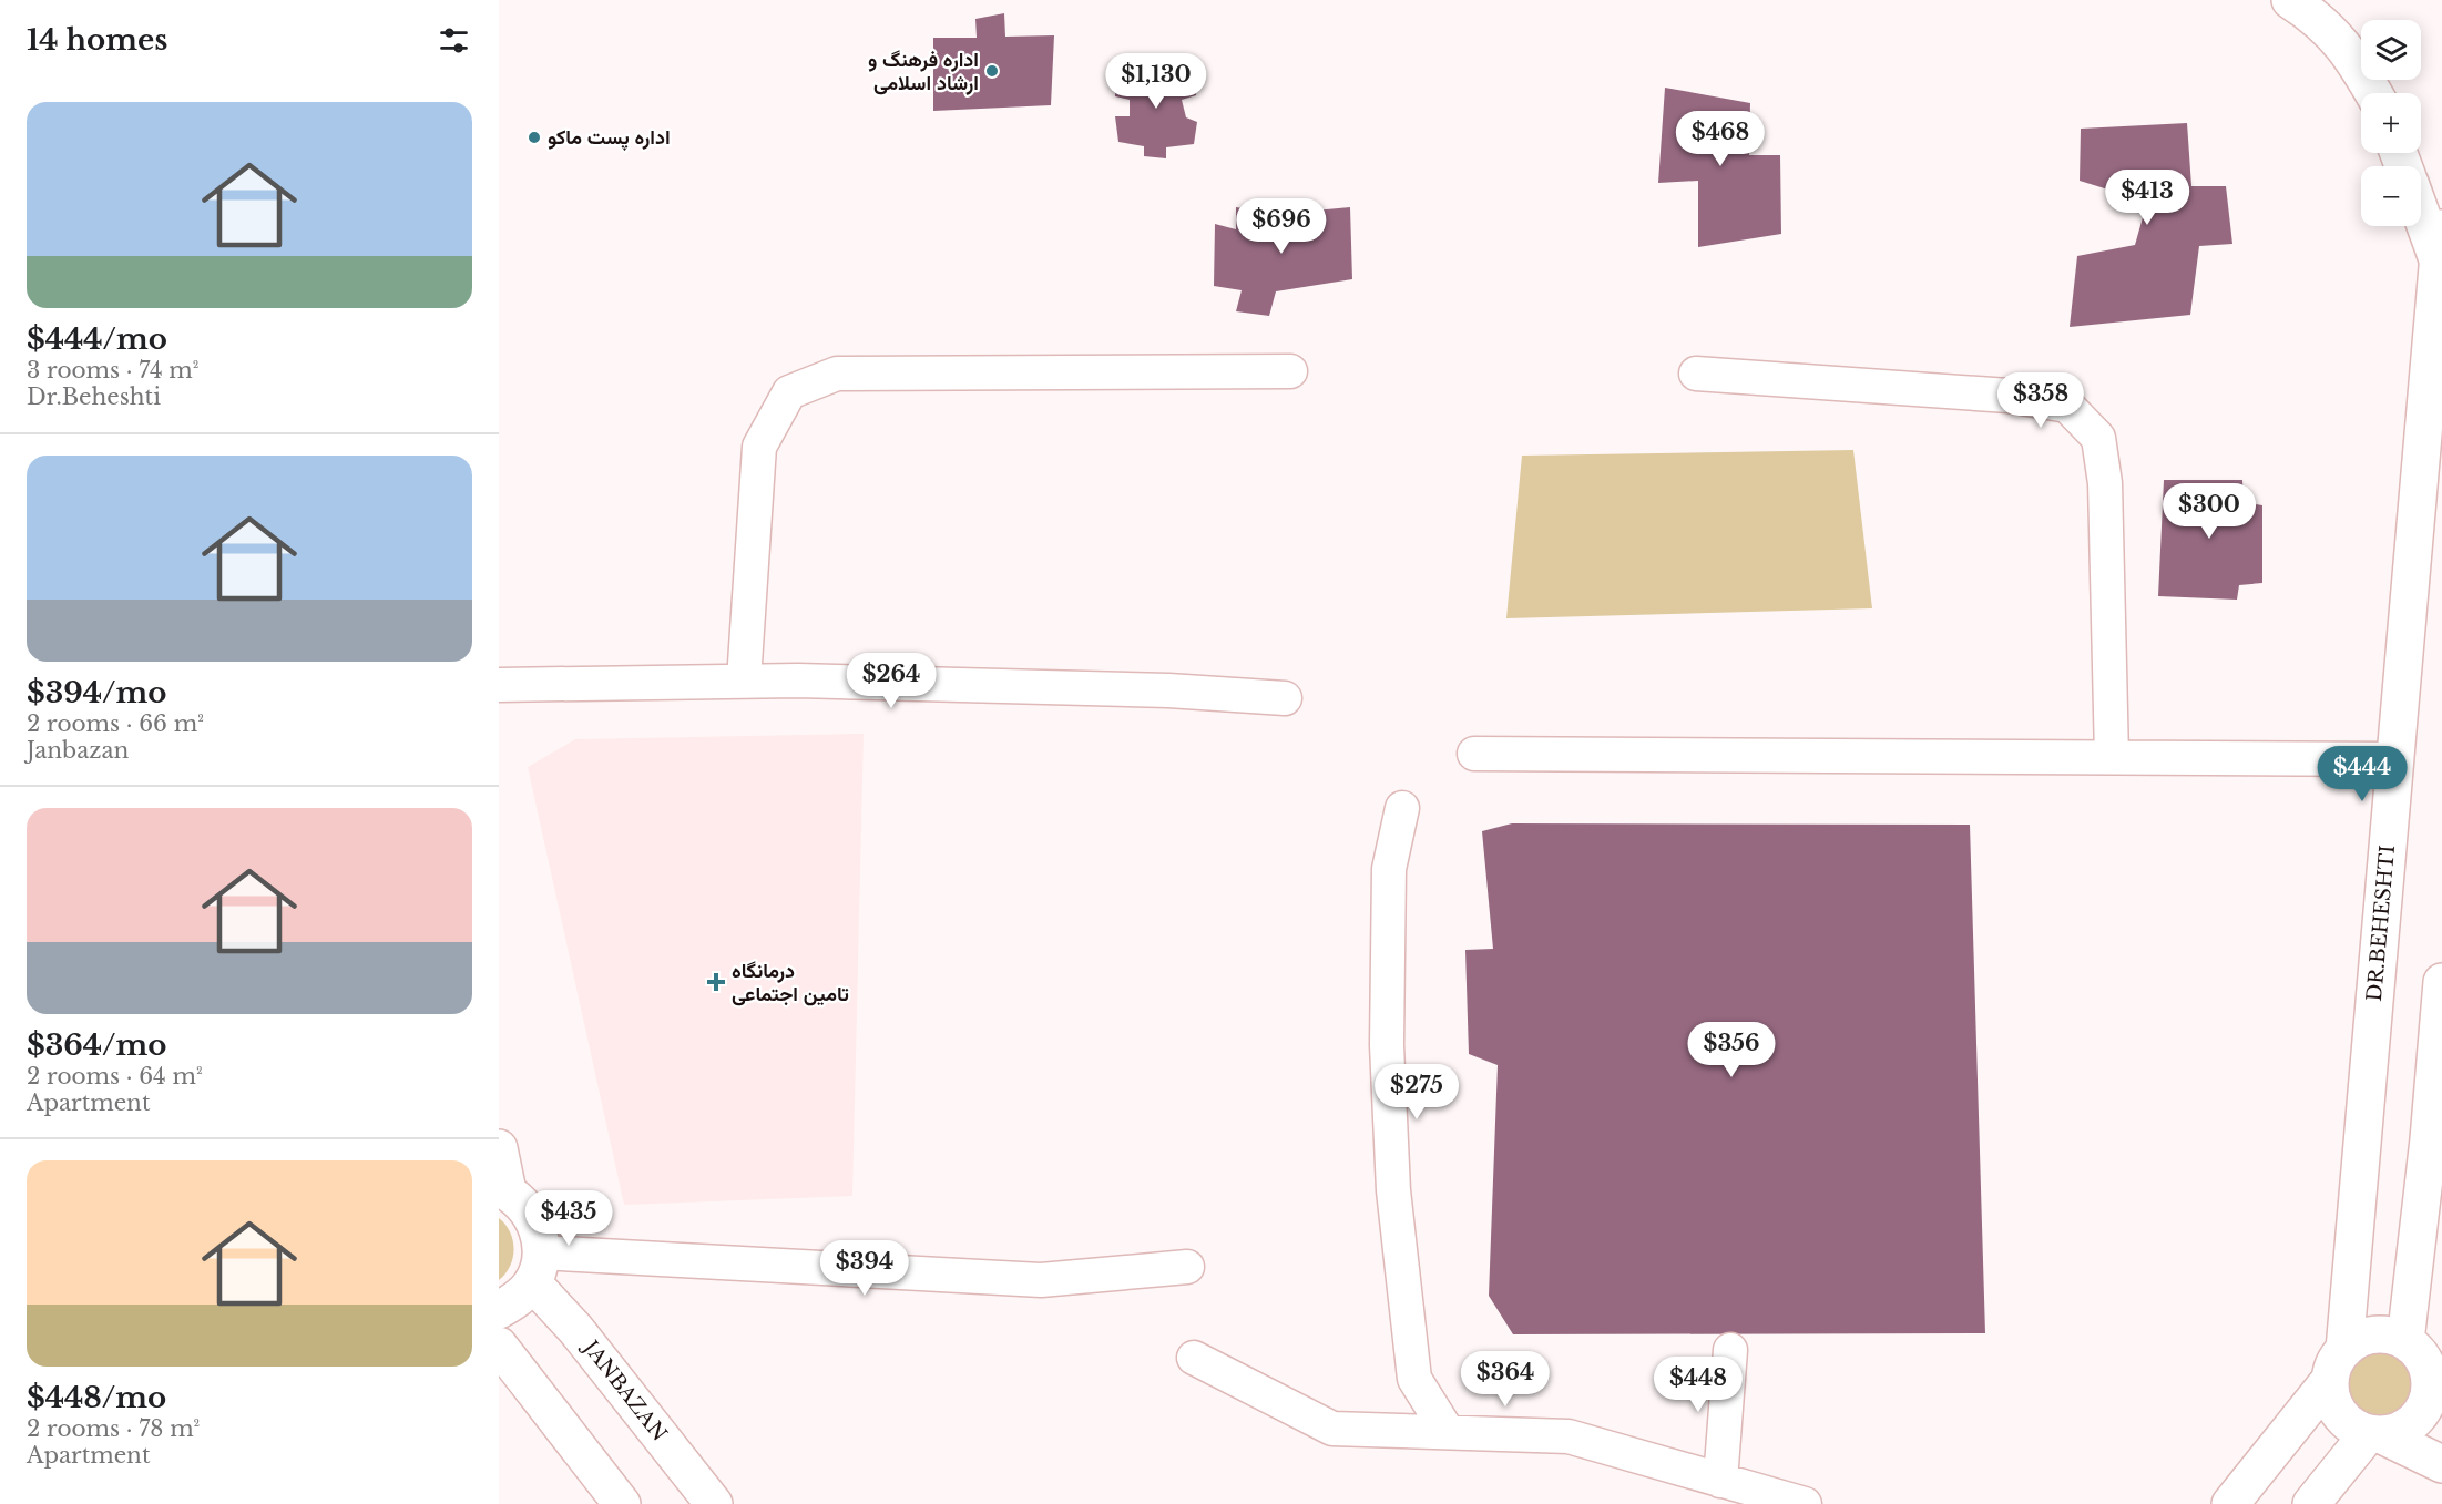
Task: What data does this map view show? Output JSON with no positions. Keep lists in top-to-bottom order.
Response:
{
  "streets": {
    "main road": ["DR.BEHESHTI", "JANBAZAN"]
  },
  "places": {
    "other": ["اداره فرهنگ و ارشاد اسلامی", "اداره پست ماکو"],
    "health": ["درمانگاه تامین اجتماعی"]
  },
  "page": {
    "heading": "14 homes",
    "map_buttons": ["+", "−"],
    "price": [
      "$1,130",
      "$468",
      "$413",
      "$696",
      "$358",
      "$300",
      "$264",
      "$444",
      "$356",
      "$275",
      "$435",
      "$394",
      "$364",
      "$448"
    ],
    "list": [
      {
        "name": "$444/mo",
        "note": "3 rooms · 74 m² · Dr.Beheshti"
      },
      {
        "name": "$394/mo",
        "note": "2 rooms · 66 m² · Janbazan"
      },
      {
        "name": "$364/mo",
        "note": "2 rooms · 64 m² · Apartment"
      },
      {
        "name": "$448/mo",
        "note": "2 rooms · 78 m² · Apartment"
      }
    ]
  }
}
